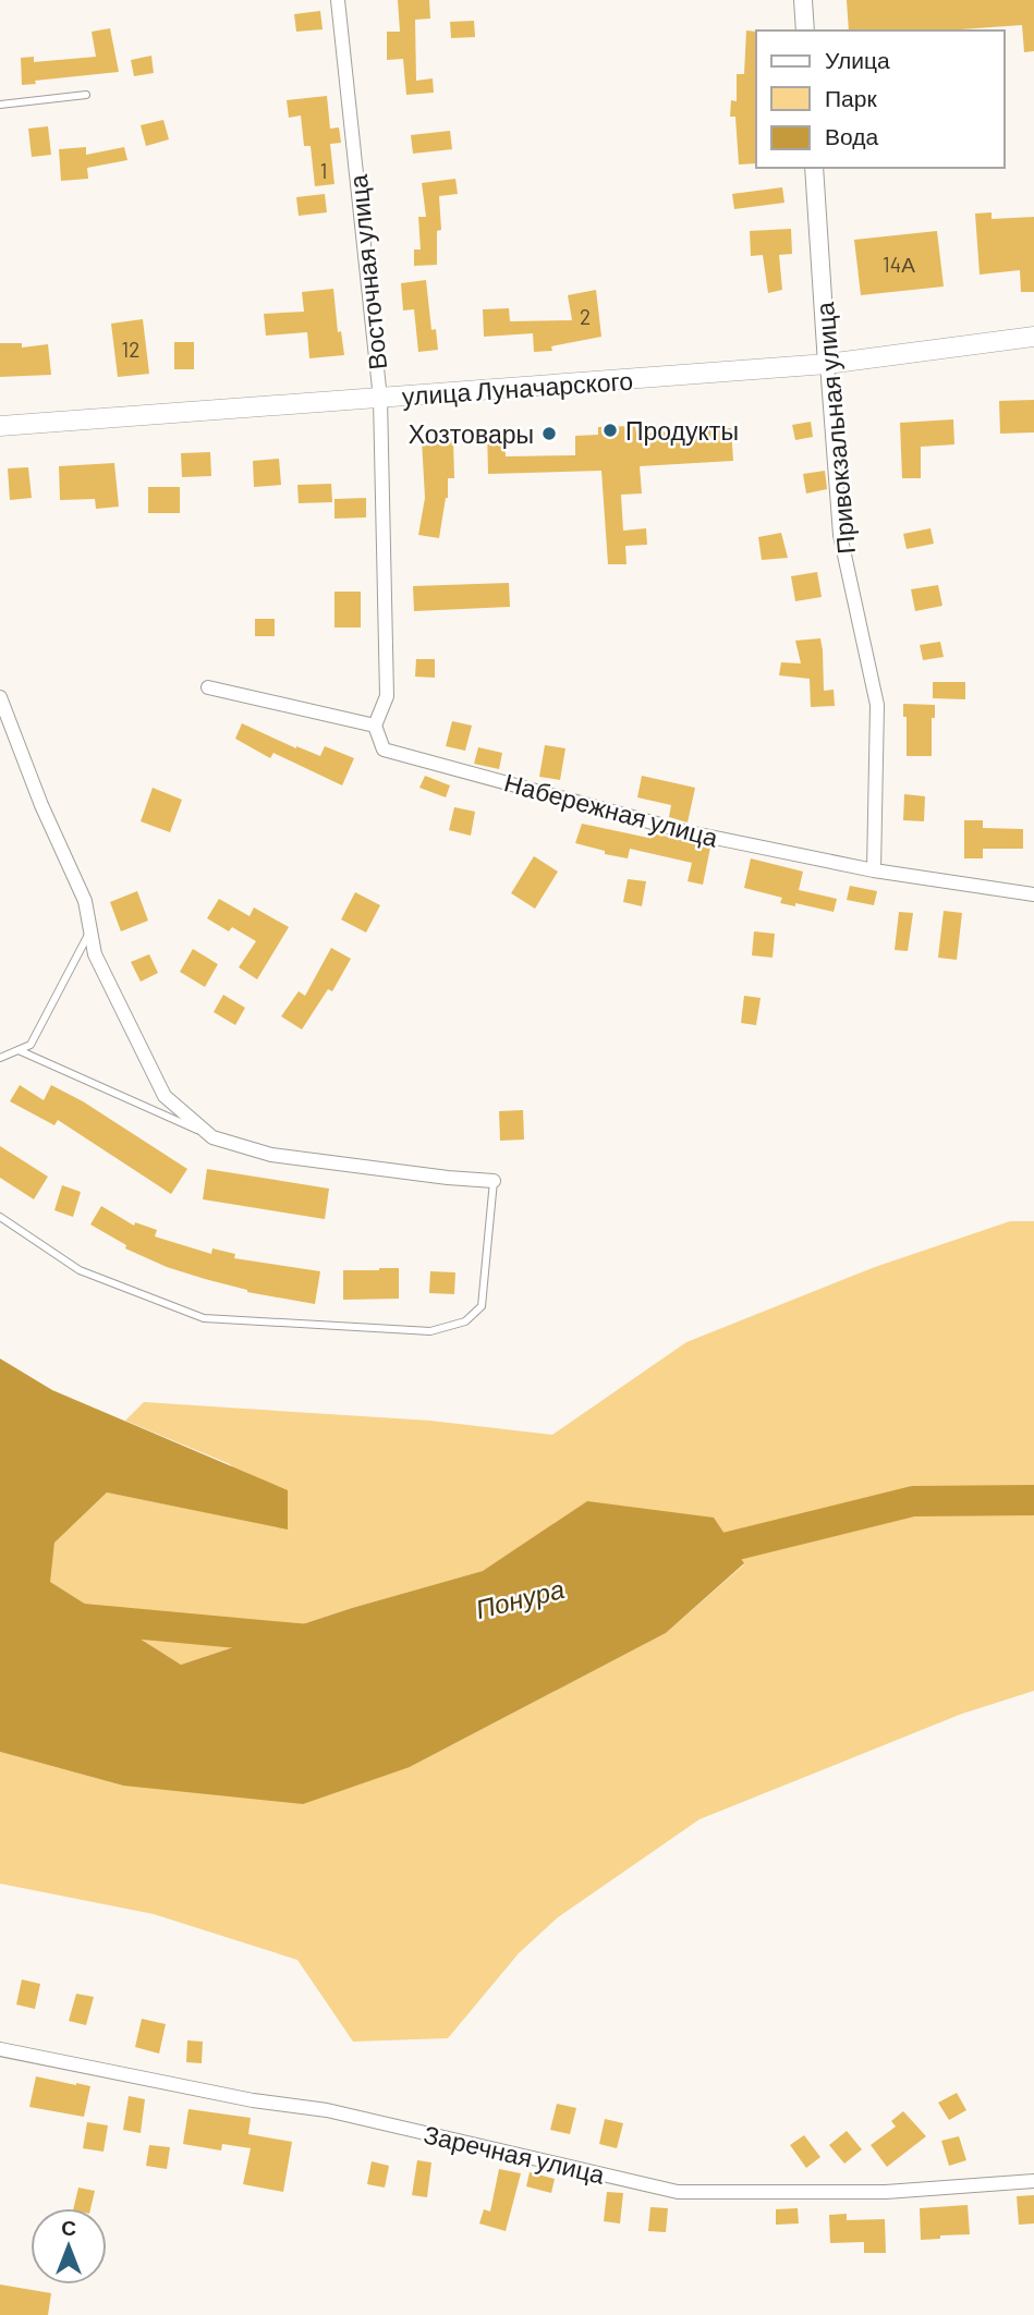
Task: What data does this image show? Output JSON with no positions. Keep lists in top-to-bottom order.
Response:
{
  "streets": {
    "main road": ["улица Луначарского"],
    "street": [
      "Восточная улица",
      "Привокзальная улица",
      "Набережная улица",
      "Заречная улица"
    ]
  },
  "crossings": [
    ["Восточная улица", "улица Луначарского"],
    ["Восточная улица", "Набережная улица"],
    ["улица Луначарского", "Привокзальная улица"],
    ["Привокзальная улица", "Набережная улица"]
  ],
  "water": ["Понура"],
  "places": ["Продукты", "Хозтовары"],
  "house_numbers": [
    "1",
    "14А",
    "2",
    "12"
  ],
  "legend": ["Улица", "Парк", "Вода"],
  "north": "top"
}
